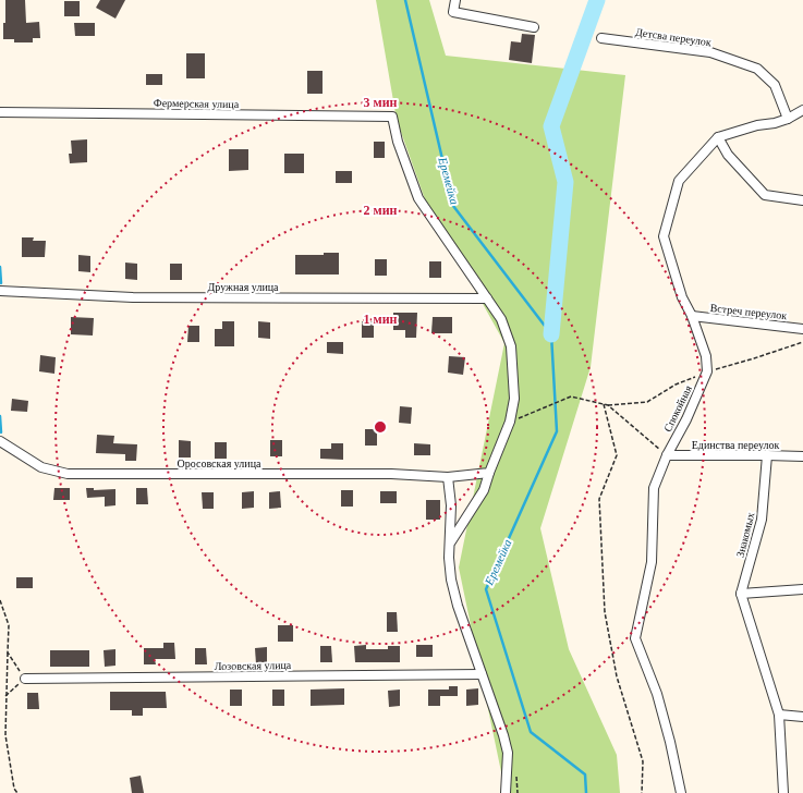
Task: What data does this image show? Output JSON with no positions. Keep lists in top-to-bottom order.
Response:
{
  "streets": {
    "street": [
      "Детсва переулок",
      "Фермерская улица",
      "Дружная улица",
      "Встреч переулок",
      "Спокойная",
      "Единства переулок",
      "Оросовская улица",
      "Знакомых",
      "Лозовская улица"
    ]
  },
  "crossings": [
    ["Фермерская улица", "Дружная улица"],
    ["Встреч переулок", "Спокойная"],
    ["Спокойная", "Единства переулок"],
    ["Единства переулок", "Знакомых"]
  ],
  "water": ["Еремейка"],
  "rings": ["3 мин", "2 мин", "1 мин"]
}
